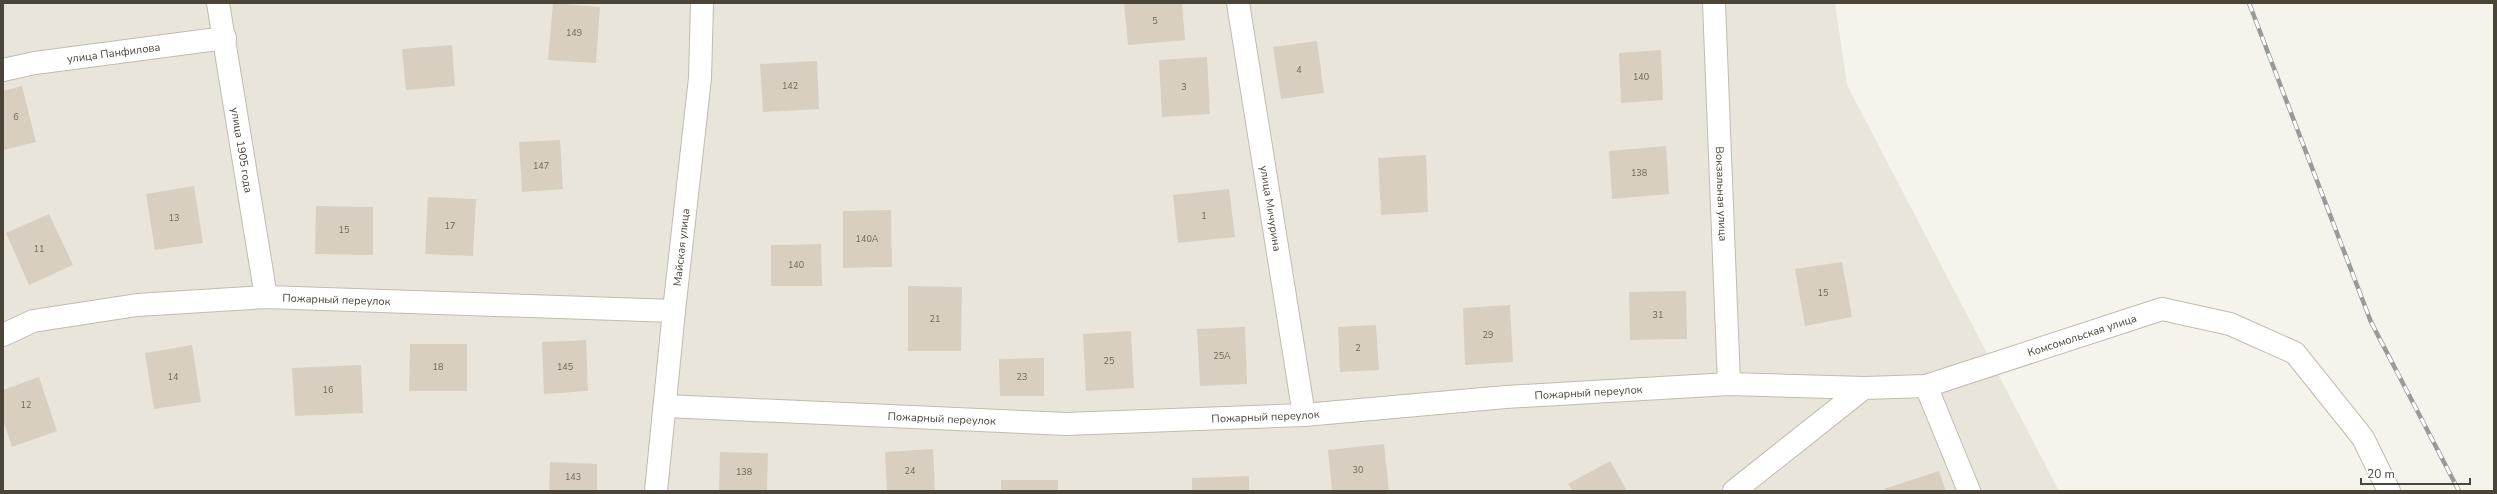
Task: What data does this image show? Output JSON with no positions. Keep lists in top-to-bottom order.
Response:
{
  "streets": {
    "street": [
      "улица Панфилова",
      "улица 1905 года",
      "Вокзальная улица",
      "улица Мичурина",
      "Майская улица",
      "Пожарный переулок",
      "Комсомольская улица"
    ]
  },
  "crossings": [
    ["улица Панфилова", "улица 1905 года"],
    ["улица 1905 года", "Пожарный переулок"],
    ["Вокзальная улица", "Пожарный переулок"],
    ["улица Мичурина", "Пожарный переулок"],
    ["Майская улица", "Пожарный переулок"],
    ["Пожарный переулок", "Комсомольская улица"]
  ],
  "house_numbers": [
    "5",
    "149",
    "4",
    "140",
    "142",
    "3",
    "6",
    "147",
    "138",
    "1",
    "13",
    "17",
    "15",
    "140А",
    "11",
    "140",
    "15",
    "31",
    "21",
    "29",
    "2",
    "25А",
    "25",
    "18",
    "145",
    "14",
    "23",
    "16",
    "12",
    "30",
    "24",
    "138",
    "143"
  ],
  "scale_bar": "20 m"
}
